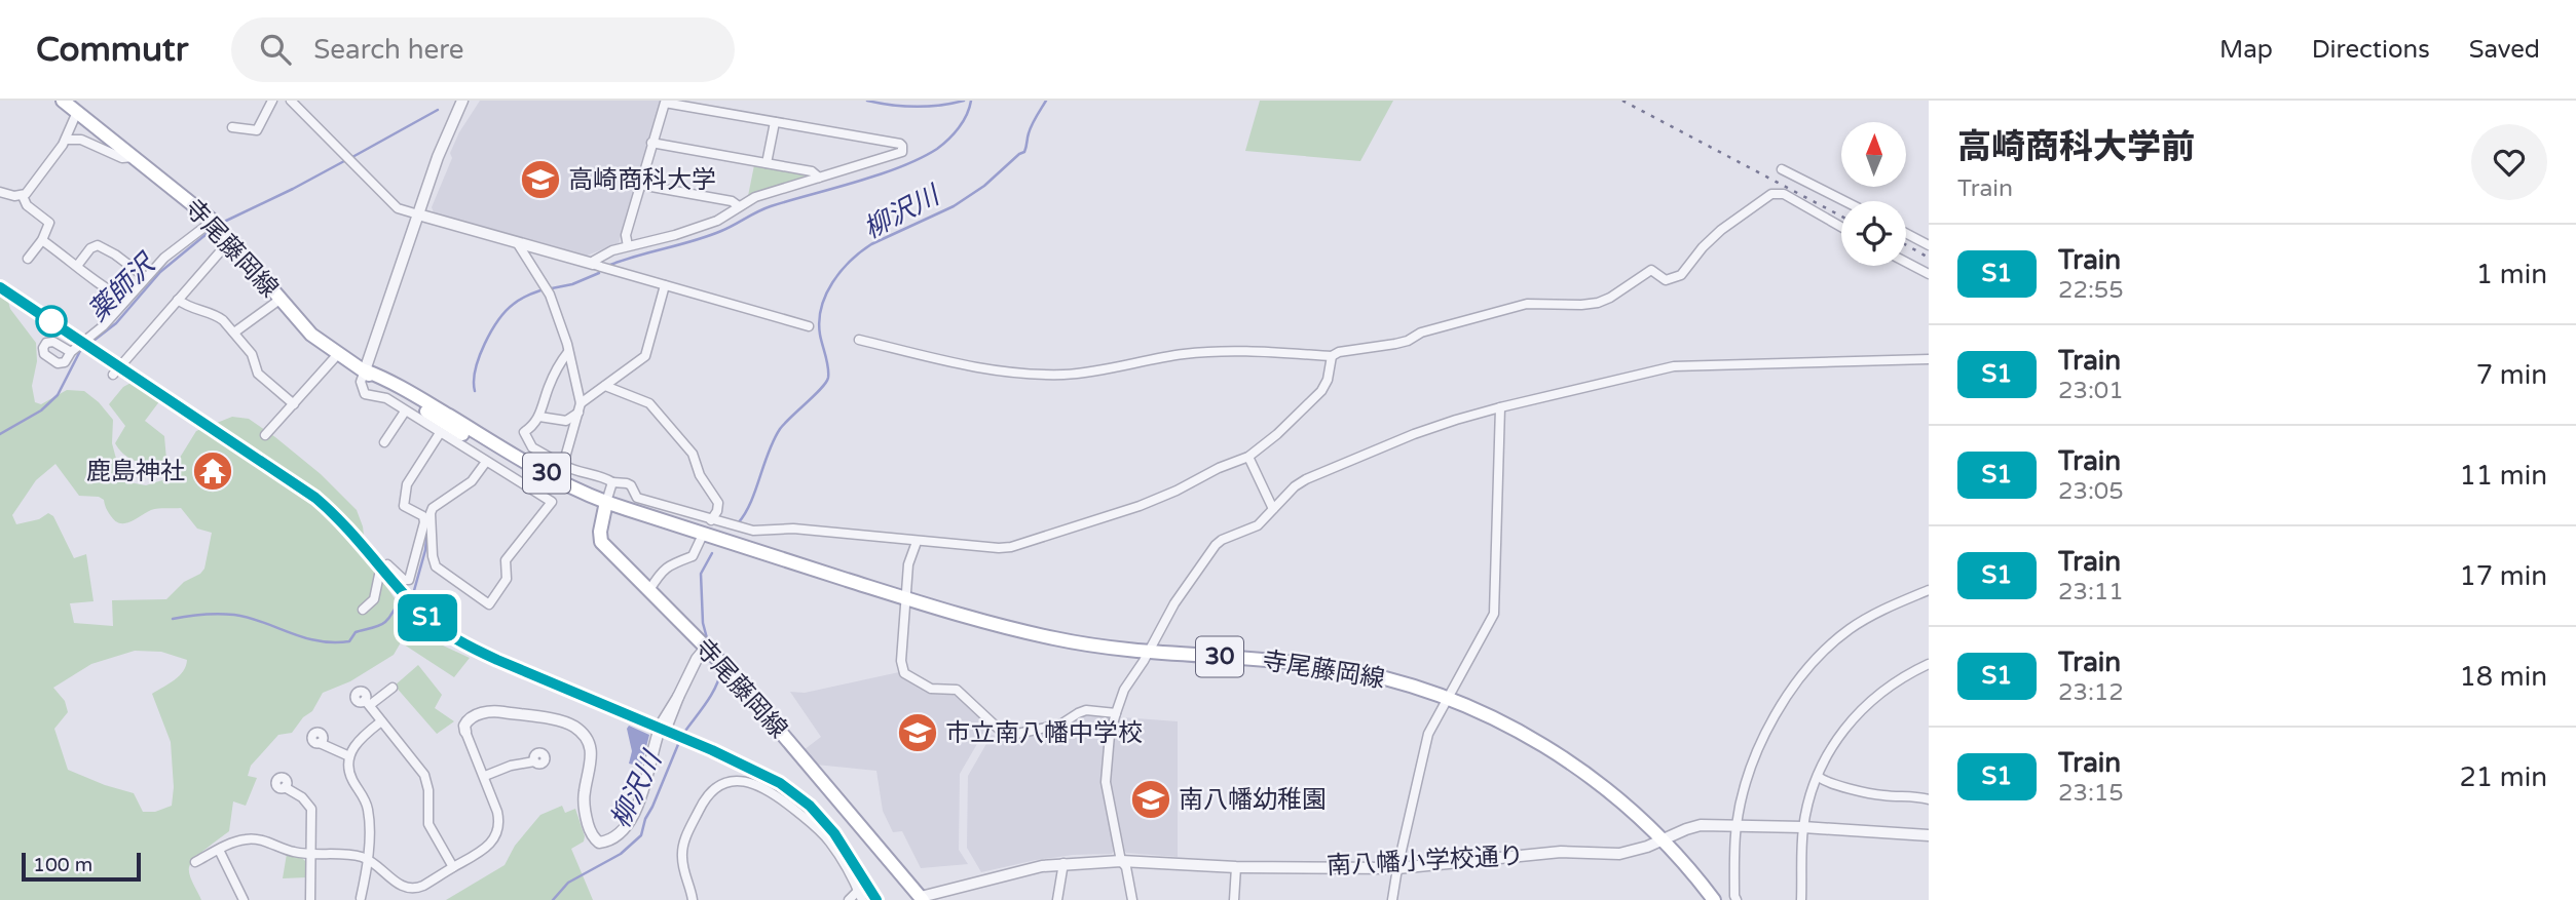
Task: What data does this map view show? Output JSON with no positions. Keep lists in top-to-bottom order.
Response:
{
  "streets": {
    "main road": ["寺尾藤岡線", "30"],
    "street": ["南八幡小学校通り"]
  },
  "crossings": [
    ["寺尾藤岡線", "南八幡小学校通り"]
  ],
  "water": ["柳沢川", "薬師沢"],
  "places": {
    "school or university": ["高崎商科大学", "市立南八幡中学校", "南八幡幼稚園"],
    "temple": ["鹿島神社"]
  },
  "scale_bar": "100 m",
  "north": "top",
  "page": {
    "header": "Commutr",
    "search": "Search here",
    "nav": ["Map", "Directions", "Saved"],
    "on_map": "S1",
    "heading": ["高崎商科大学前", "Train"],
    "list": [
      {
        "mark": "S1",
        "name": "Train",
        "note": "22:55",
        "value": "1 min"
      },
      {
        "mark": "S1",
        "name": "Train",
        "note": "23:01",
        "value": "7 min"
      },
      {
        "mark": "S1",
        "name": "Train",
        "note": "23:05",
        "value": "11 min"
      },
      {
        "mark": "S1",
        "name": "Train",
        "note": "23:11",
        "value": "17 min"
      },
      {
        "mark": "S1",
        "name": "Train",
        "note": "23:12",
        "value": "18 min"
      },
      {
        "mark": "S1",
        "name": "Train",
        "note": "23:15",
        "value": "21 min"
      }
    ],
    "scale": "100 m"
  }
}
